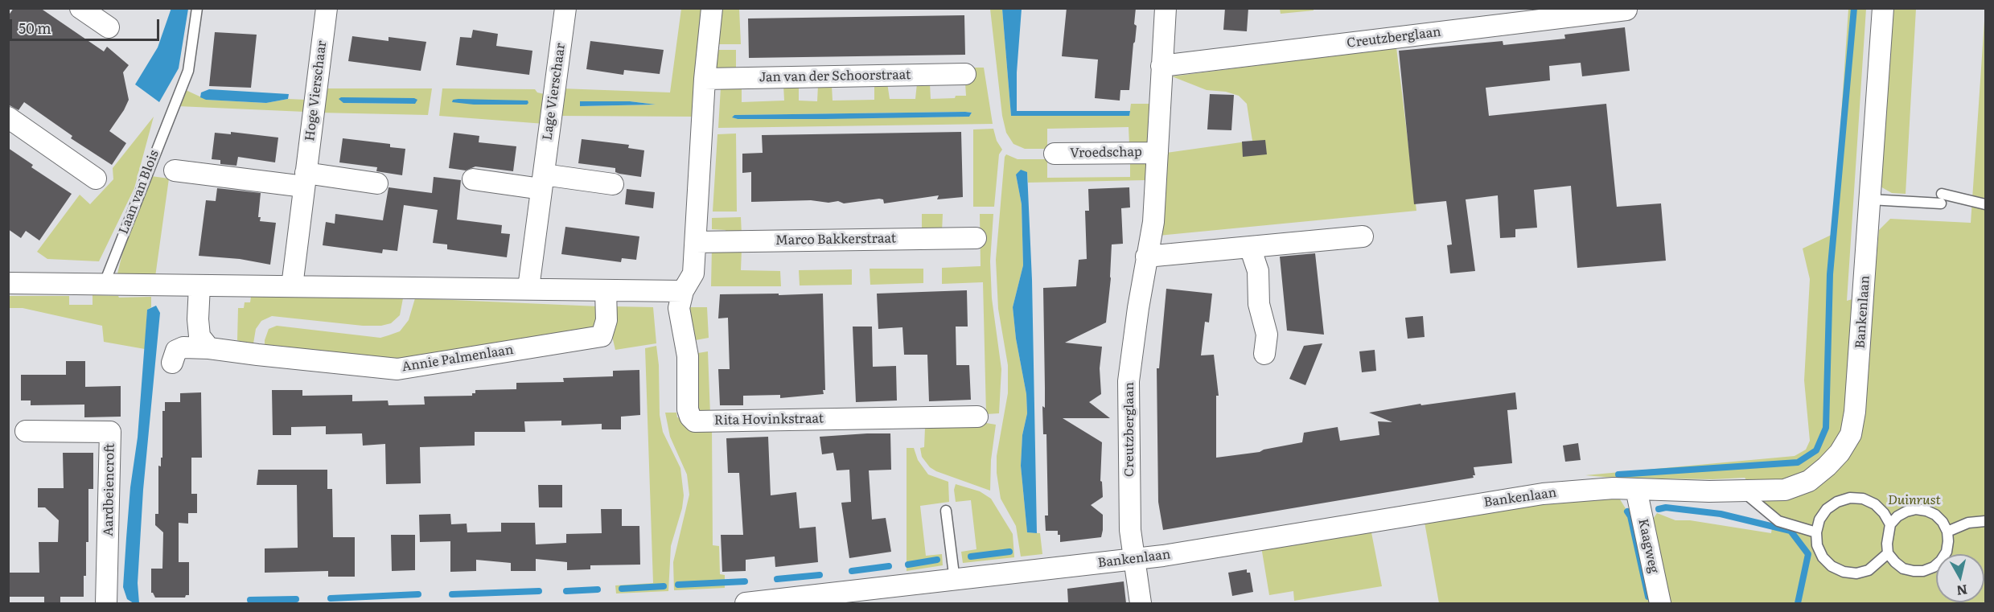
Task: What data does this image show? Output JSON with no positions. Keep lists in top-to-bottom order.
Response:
{
  "streets": {
    "street": [
      "Creutzberglaan",
      "Jan van der Schoorstraat",
      "Hoge Vierschaar",
      "Lage Vierschaar",
      "Vroedschap",
      "Marco Bakkerstraat",
      "Bankenlaan",
      "Annie Palmenlaan",
      "Rita Hovinkstraat",
      "Aardbeiencroft",
      "Kaagweg"
    ],
    "lane": ["Laan van Blois"]
  },
  "crossings": [
    ["Creutzberglaan", "Vroedschap"],
    ["Creutzberglaan", "Bankenlaan"],
    ["Bankenlaan", "Kaagweg"]
  ],
  "parks": ["Duinrust"],
  "scale_bar": "50 m",
  "north": "bottom"
}
